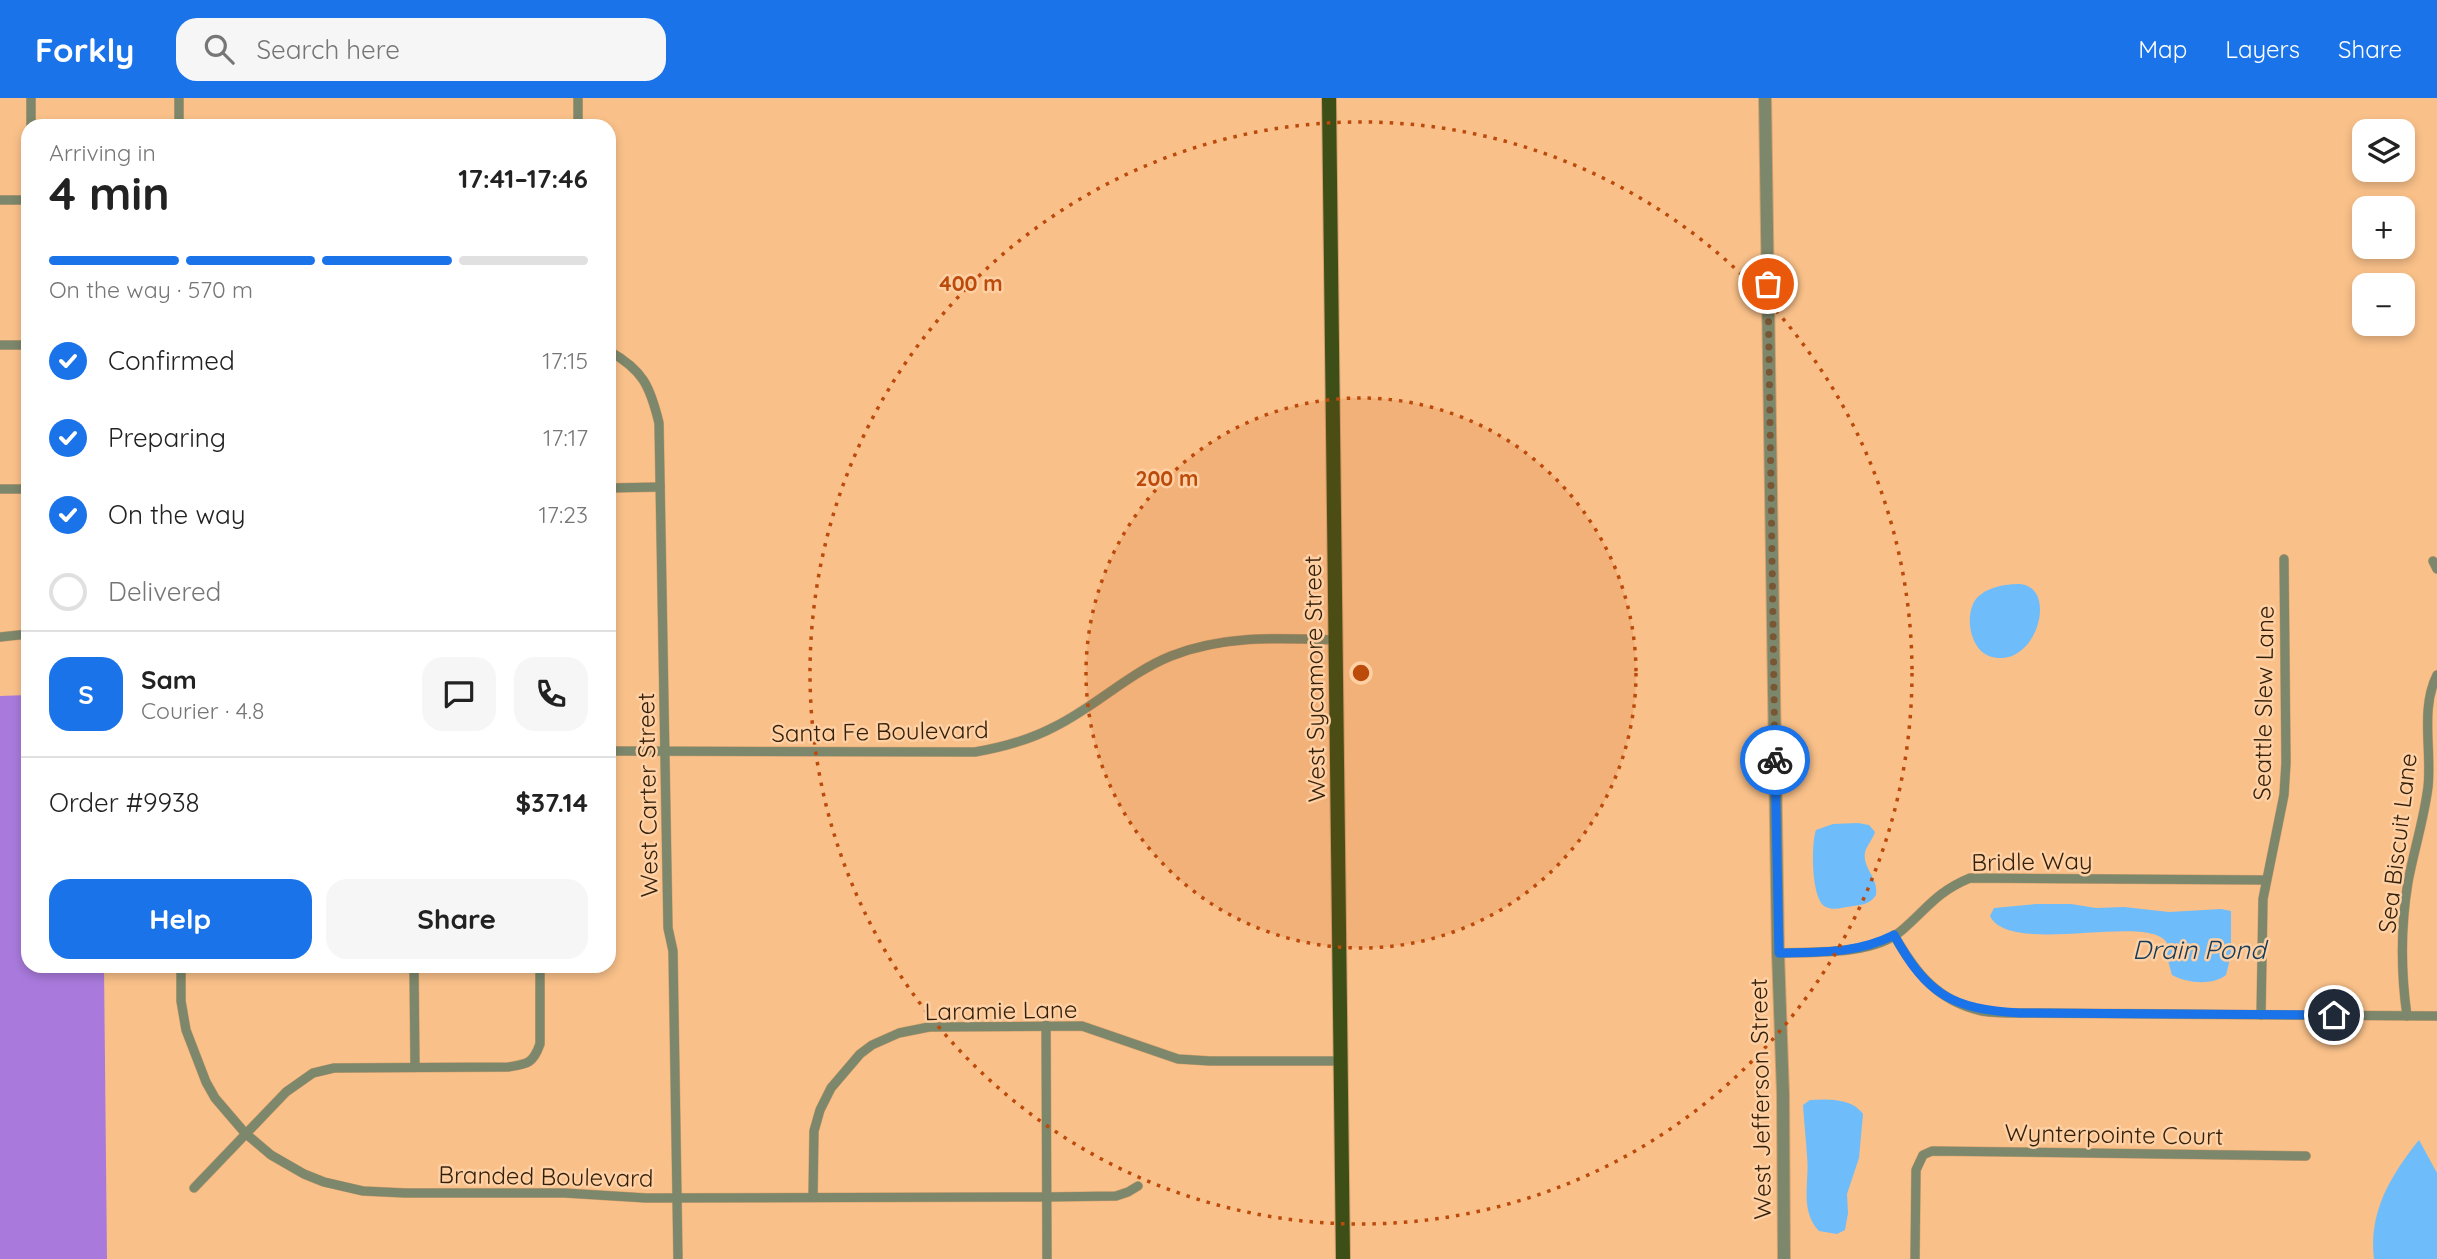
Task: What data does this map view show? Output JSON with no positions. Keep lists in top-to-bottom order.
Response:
{
  "streets": {
    "main road": ["West Sycamore Street"],
    "street": [
      "Seattle Slew Lane",
      "Santa Fe Boulevard",
      "West Carter Street",
      "Sea Biscuit Lane",
      "Bridle Way",
      "Laramie Lane",
      "West Jefferson Street",
      "Wynterpointe Court",
      "Branded Boulevard"
    ]
  },
  "crossings": [
    ["West Sycamore Street", "Santa Fe Boulevard"],
    ["West Sycamore Street", "Laramie Lane"],
    ["Seattle Slew Lane", "Bridle Way"],
    ["Santa Fe Boulevard", "West Carter Street"],
    ["West Carter Street", "Branded Boulevard"],
    ["Bridle Way", "West Jefferson Street"],
    ["Laramie Lane", "Branded Boulevard"]
  ],
  "water": ["Drain Pond"],
  "page": {
    "header": "Forkly",
    "search": "Search here",
    "nav": ["Map", "Layers", "Share"],
    "map_buttons": ["+", "−"],
    "heading": ["4 min", "Arriving in", "17:41–17:46"],
    "panel": [
      "Sam",
      "Courier · 4.8",
      "Order #9938",
      "$37.14"
    ],
    "bar": "On the way · 570 m",
    "list": [
      ["Confirmed", "17:15"],
      ["Preparing", "17:17"],
      ["On the way", "17:23"],
      "Delivered"
    ],
    "round": "S",
    "buttons": ["Help", "Share"]
  },
  "rings": ["400 m", "200 m"]
}
